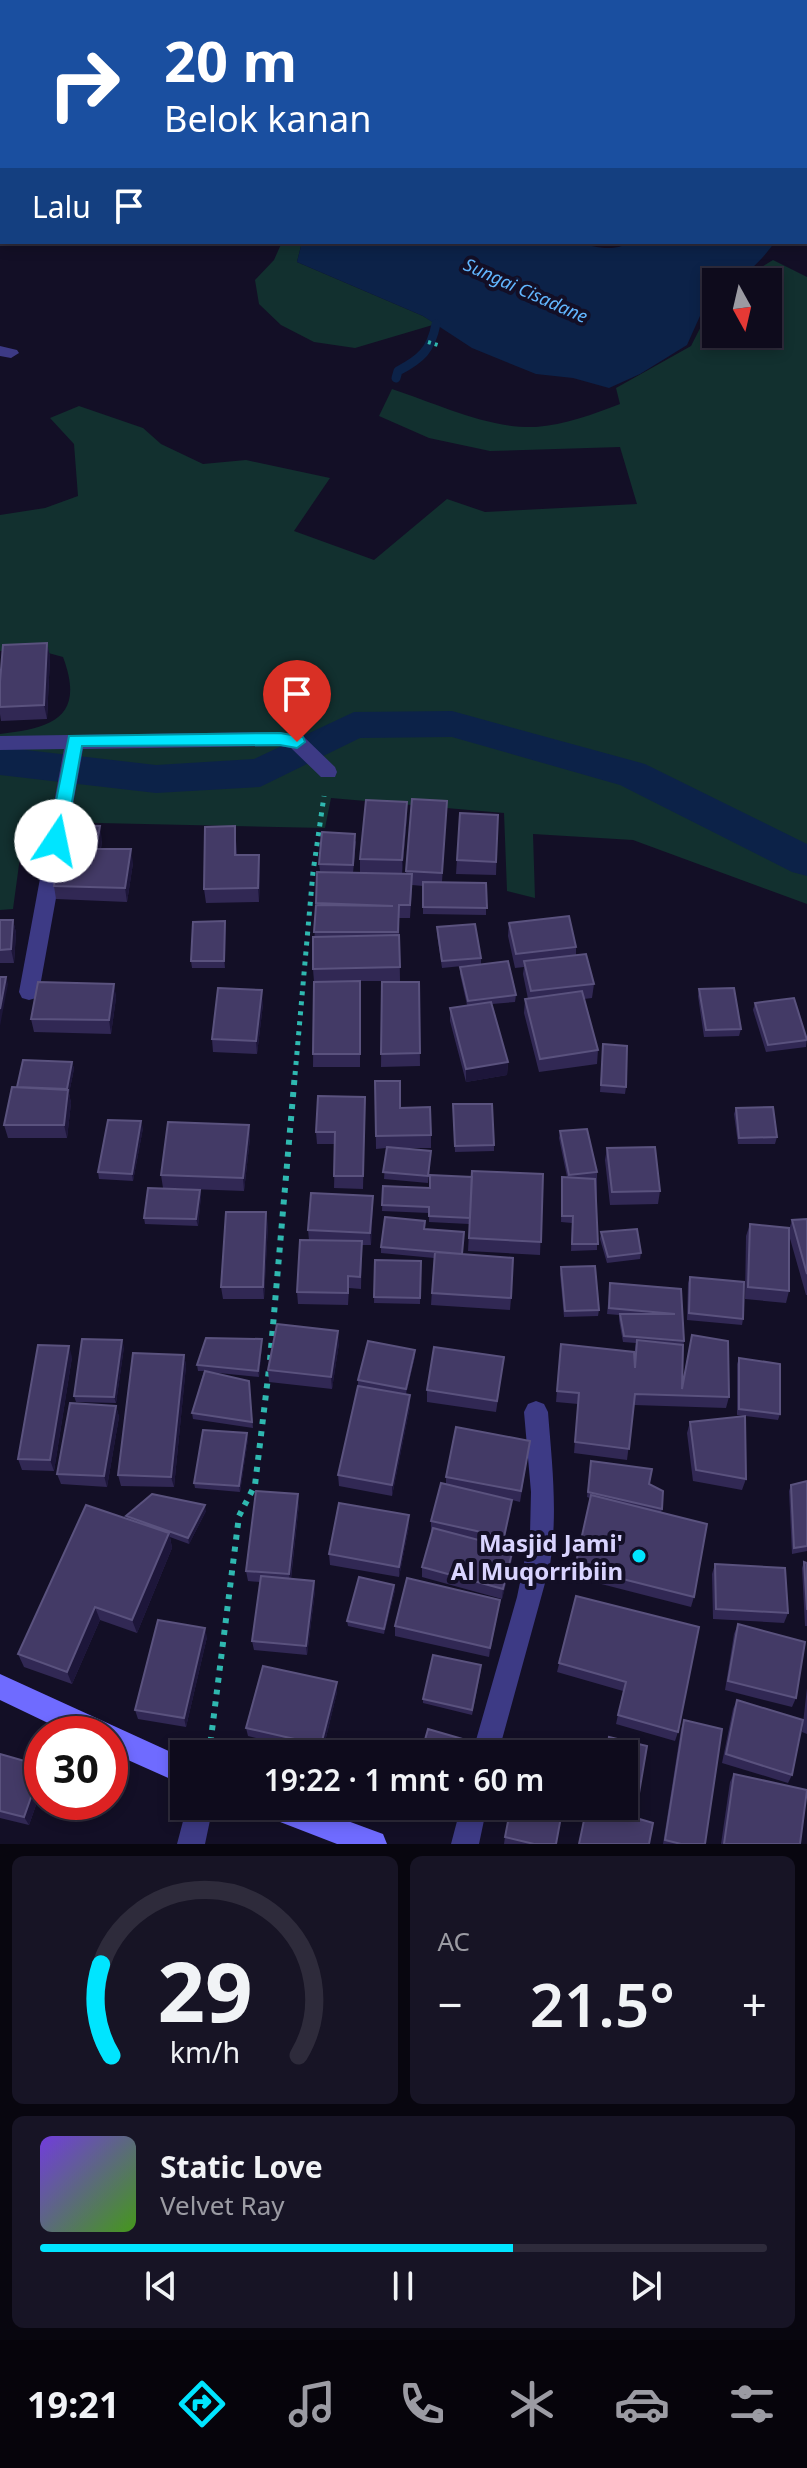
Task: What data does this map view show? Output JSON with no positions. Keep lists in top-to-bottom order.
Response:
{
  "water": ["Sungai Cisadane"],
  "places": ["Masjid Jami' Al Muqorribiin"],
  "north": "bottom",
  "page": {
    "turn": ["20 m", "Belok kanan"],
    "then": "Lalu",
    "limit": "30",
    "trip": "19:22 · 1 mnt · 60 m",
    "tile": "AC",
    "heat": ["−", "21.5°", "+"],
    "song": ["Static Love", "Velvet Ray"],
    "tabs": "19:21",
    "gauge": ["29", "km/h"]
  }
}
